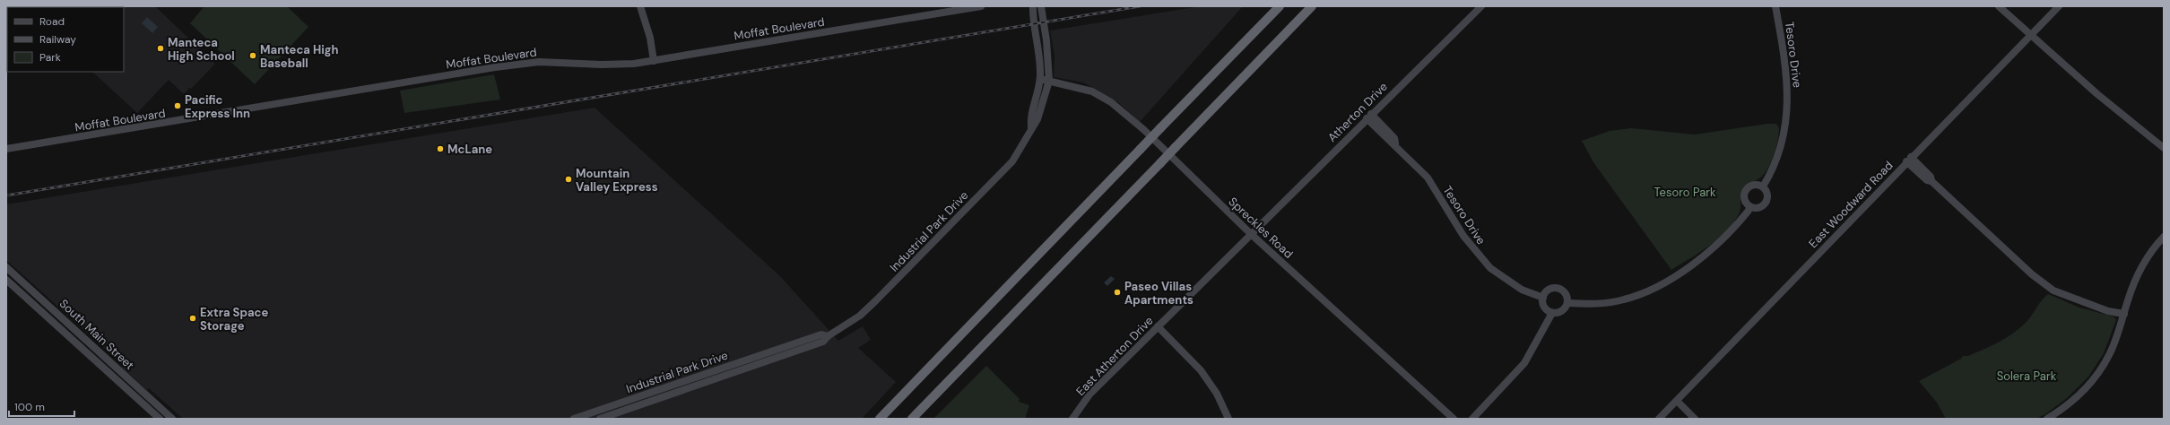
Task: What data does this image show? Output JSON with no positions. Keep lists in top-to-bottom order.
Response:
{
  "streets": {
    "street": [
      "Moffat Boulevard",
      "Tesoro Drive",
      "Atherton Drive",
      "East Woodward Road",
      "Spreckles Road",
      "Industrial Park Drive",
      "South Main Street",
      "East Atherton Drive"
    ]
  },
  "crossings": [
    ["Tesoro Drive", "Atherton Drive"],
    ["Atherton Drive", "Spreckles Road"],
    ["Atherton Drive", "East Atherton Drive"],
    ["Spreckles Road", "Industrial Park Drive"],
    ["Spreckles Road", "East Atherton Drive"]
  ],
  "parks": ["Tesoro Park", "Solera Park"],
  "places": [
    "Manteca High School",
    "Manteca High Baseball",
    "Pacific Express Inn",
    "McLane",
    "Mountain Valley Express",
    "Paseo Villas Apartments",
    "Extra Space Storage"
  ],
  "legend": ["Road", "Railway", "Park"],
  "scale_bar": "100 m"
}
